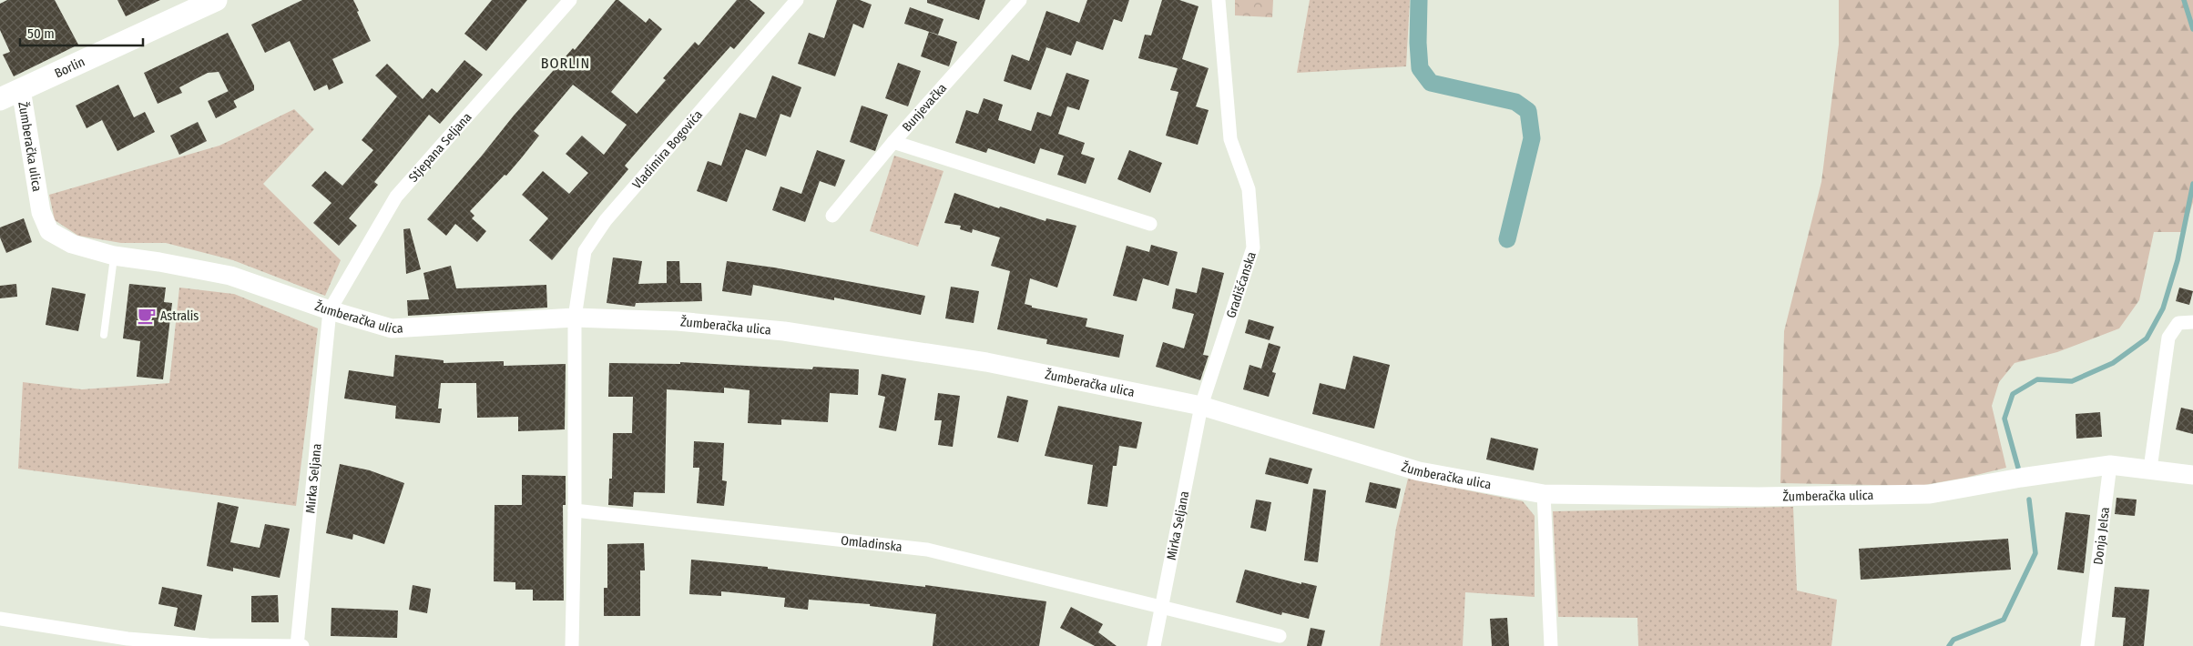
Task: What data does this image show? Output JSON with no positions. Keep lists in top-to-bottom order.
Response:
{
  "streets": {
    "main road": ["Borlin", "Žumberačka ulica"],
    "street": [
      "Bunjevačka",
      "Stjepana Seljana",
      "Vladimira Bogovića",
      "Gradišćanska",
      "Mirka Seljana",
      "Donja Jelsa",
      "Omladinska"
    ]
  },
  "crossings": [
    ["Borlin", "Žumberačka ulica"],
    ["Žumberačka ulica", "Stjepana Seljana"],
    ["Žumberačka ulica", "Vladimira Bogovića"],
    ["Žumberačka ulica", "Gradišćanska"],
    ["Žumberačka ulica", "Mirka Seljana"],
    ["Žumberačka ulica", "Donja Jelsa"],
    ["Stjepana Seljana", "Mirka Seljana"],
    ["Vladimira Bogovića", "Omladinska"],
    ["Gradišćanska", "Mirka Seljana"],
    ["Mirka Seljana", "Omladinska"]
  ],
  "districts": ["BORLIN"],
  "places": {
    "cafe": ["Astralis"]
  },
  "scale_bar": "50 m"
}
